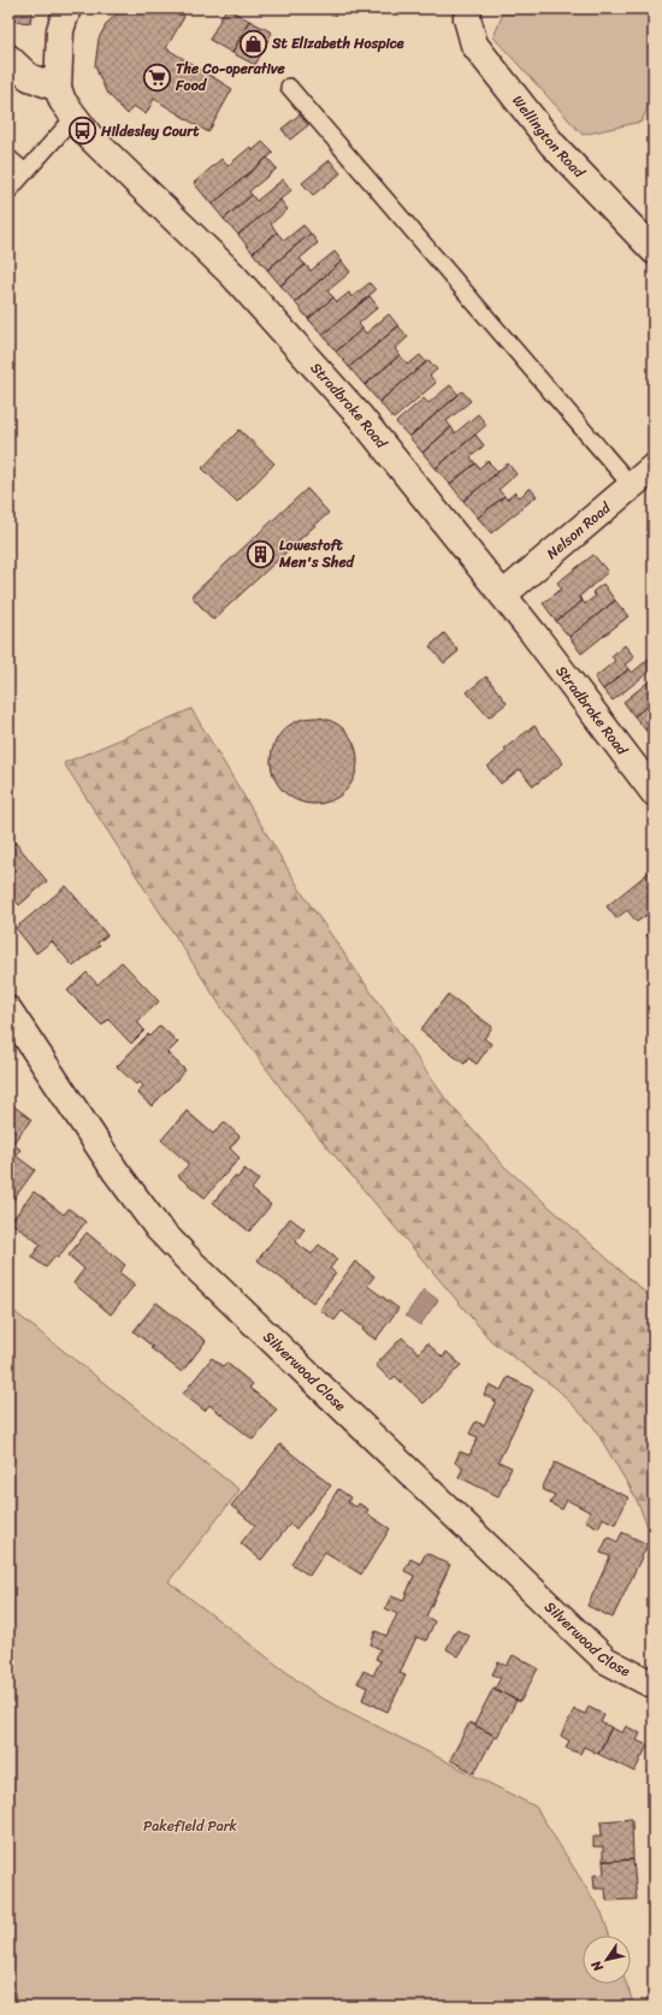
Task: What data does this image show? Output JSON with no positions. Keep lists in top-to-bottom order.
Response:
{
  "streets": {
    "street": [
      "Wellington Road",
      "Stradbroke Road",
      "Nelson Road",
      "Silverwood Close"
    ]
  },
  "crossings": [
    ["Stradbroke Road", "Nelson Road"]
  ],
  "parks": ["Pakefield Park"],
  "places": {
    "shop": ["St Elizabeth Hospice"],
    "supermarket": ["The Co-operative Food"],
    "bus stop": ["Hildesley Court"],
    "building": ["Lowestoft Men's Shed"]
  },
  "north": "bottom left"
}
